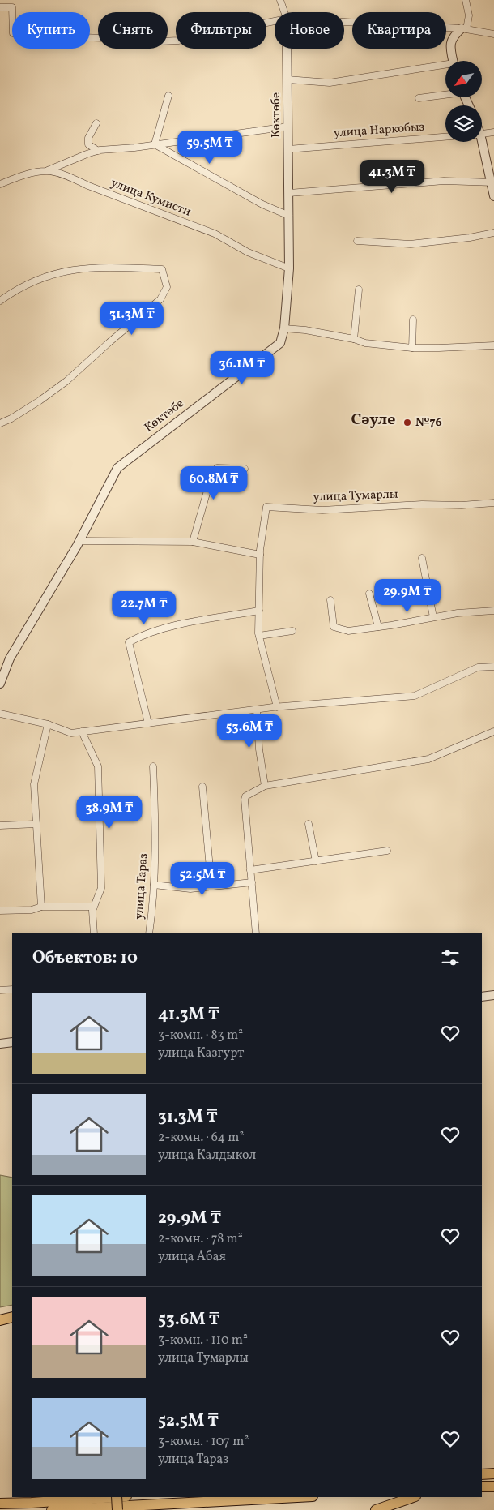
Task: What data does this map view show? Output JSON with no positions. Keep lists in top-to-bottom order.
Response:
{
  "streets": {
    "street": [
      "Көктөбе",
      "улица Наркобыз",
      "улица Кумисти",
      "улица Тумарлы",
      "улица Тараз"
    ]
  },
  "crossings": [
    ["Көктөбе", "улица Наркобыз"],
    ["Көктөбе", "улица Кумисти"]
  ],
  "districts": ["Сәуле"],
  "places": ["№76"],
  "north": "bottom left",
  "page": {
    "chip": [
      "Купить",
      "Снять",
      "Фильтры",
      "Новое",
      "Квартира"
    ],
    "price": [
      "59.5M ₸",
      "41.3M ₸",
      "31.3M ₸",
      "36.1M ₸",
      "60.8M ₸",
      "29.9M ₸",
      "22.7M ₸",
      "53.6M ₸",
      "38.9M ₸",
      "52.5M ₸"
    ],
    "heading": "Объектов: 10",
    "list": [
      {
        "name": "41.3M ₸",
        "note": "3-комн. · 83 m² · улица Казгурт"
      },
      {
        "name": "31.3M ₸",
        "note": "2-комн. · 64 m² · улица Калдыкол"
      },
      {
        "name": "29.9M ₸",
        "note": "2-комн. · 78 m² · улица Абая"
      },
      {
        "name": "53.6M ₸",
        "note": "3-комн. · 110 m² · улица Тумарлы"
      },
      {
        "name": "52.5M ₸",
        "note": "3-комн. · 107 m² · улица Тараз"
      }
    ]
  }
}
